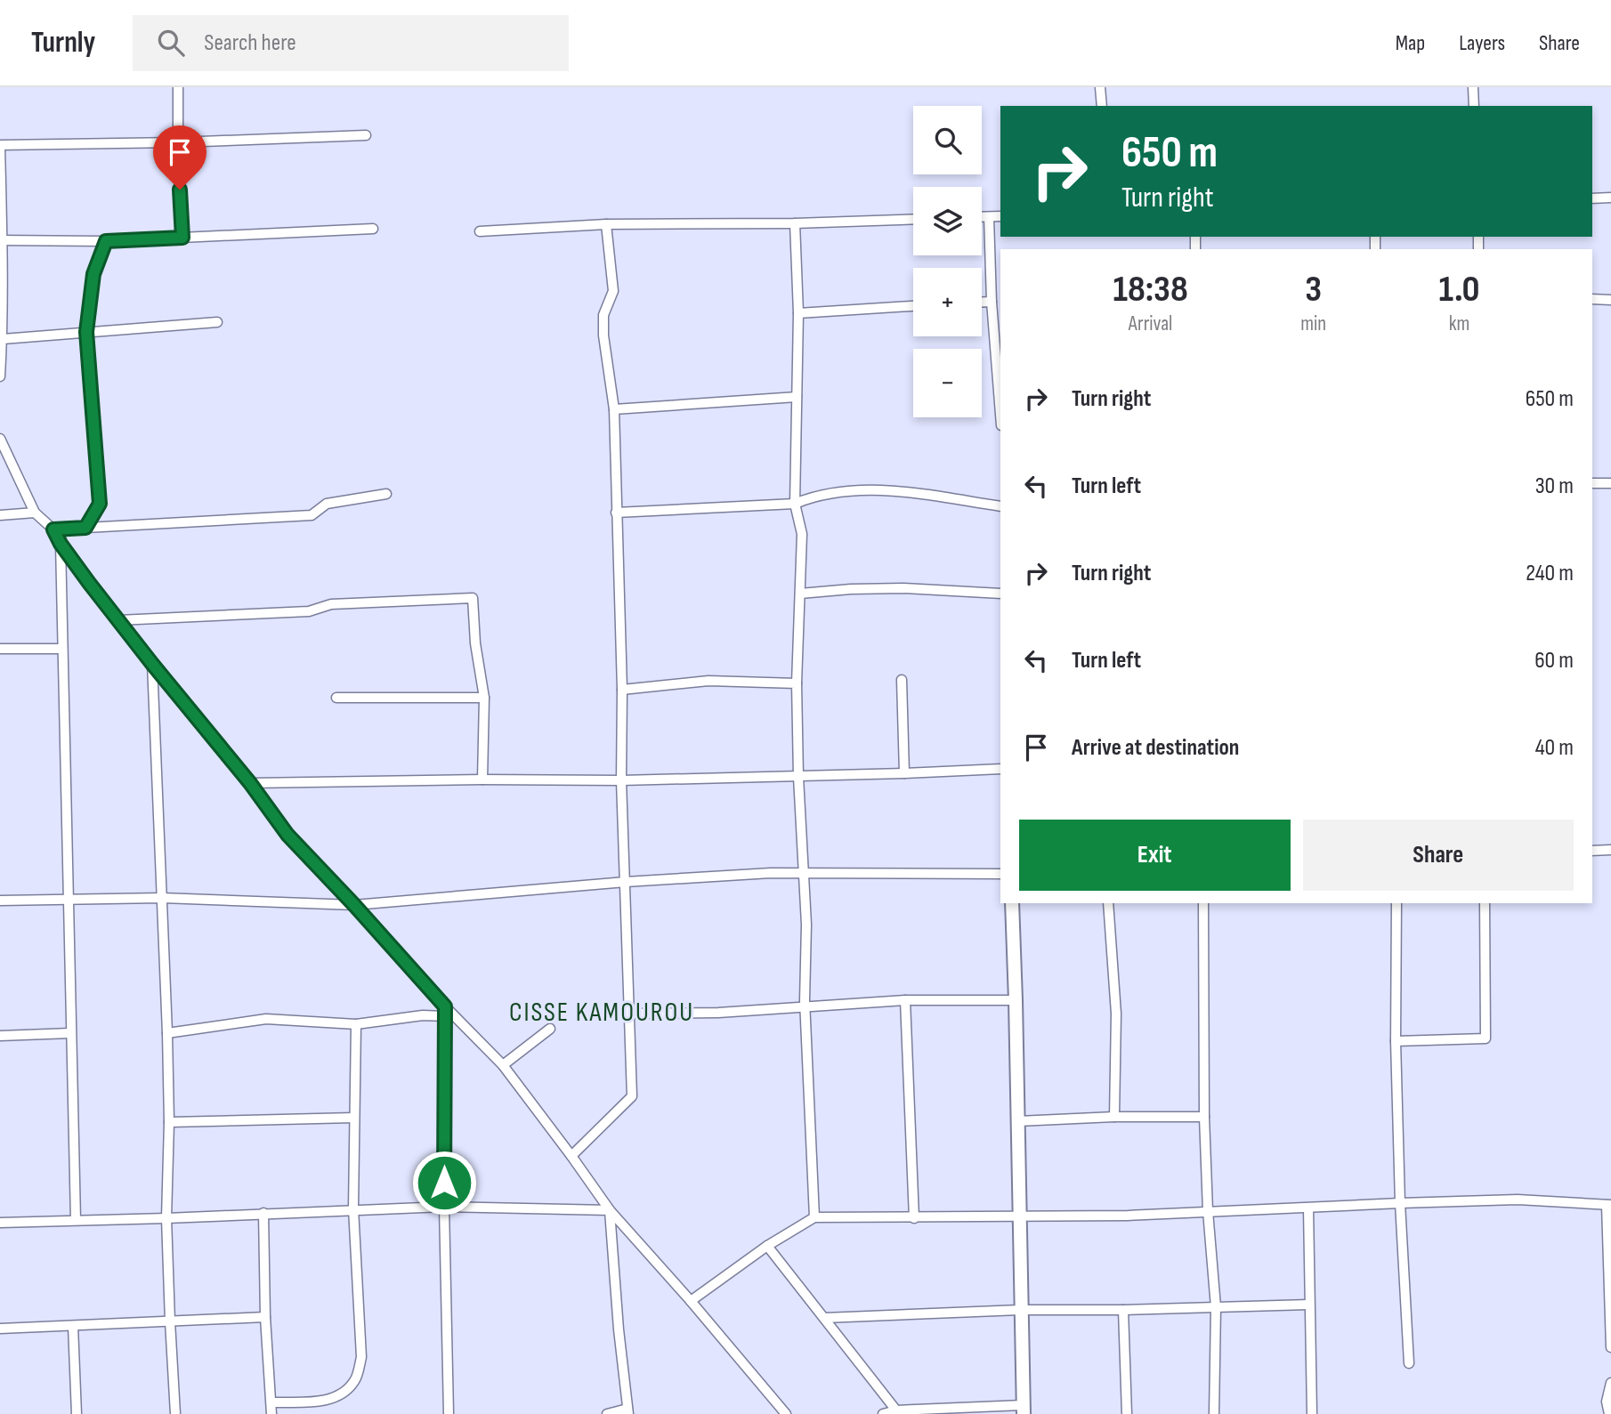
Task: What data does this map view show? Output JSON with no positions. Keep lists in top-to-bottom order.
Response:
{
  "districts": ["CISSE KAMOUROU"],
  "page": {
    "header": "Turnly",
    "search": "Search here",
    "nav": ["Map", "Layers", "Share"],
    "map_buttons": ["+", "−"],
    "turn": ["650 m", "Turn right"],
    "eta": [
      "18:38",
      "Arrival",
      "3",
      "min",
      "1.0",
      "km"
    ],
    "list": [
      {
        "name": "Turn right",
        "value": "650 m"
      },
      {
        "name": "Turn left",
        "value": "30 m"
      },
      {
        "name": "Turn right",
        "value": "240 m"
      },
      {
        "name": "Turn left",
        "value": "60 m"
      },
      {
        "name": "Arrive at destination",
        "value": "40 m"
      }
    ],
    "buttons": ["Exit", "Share"]
  }
}
